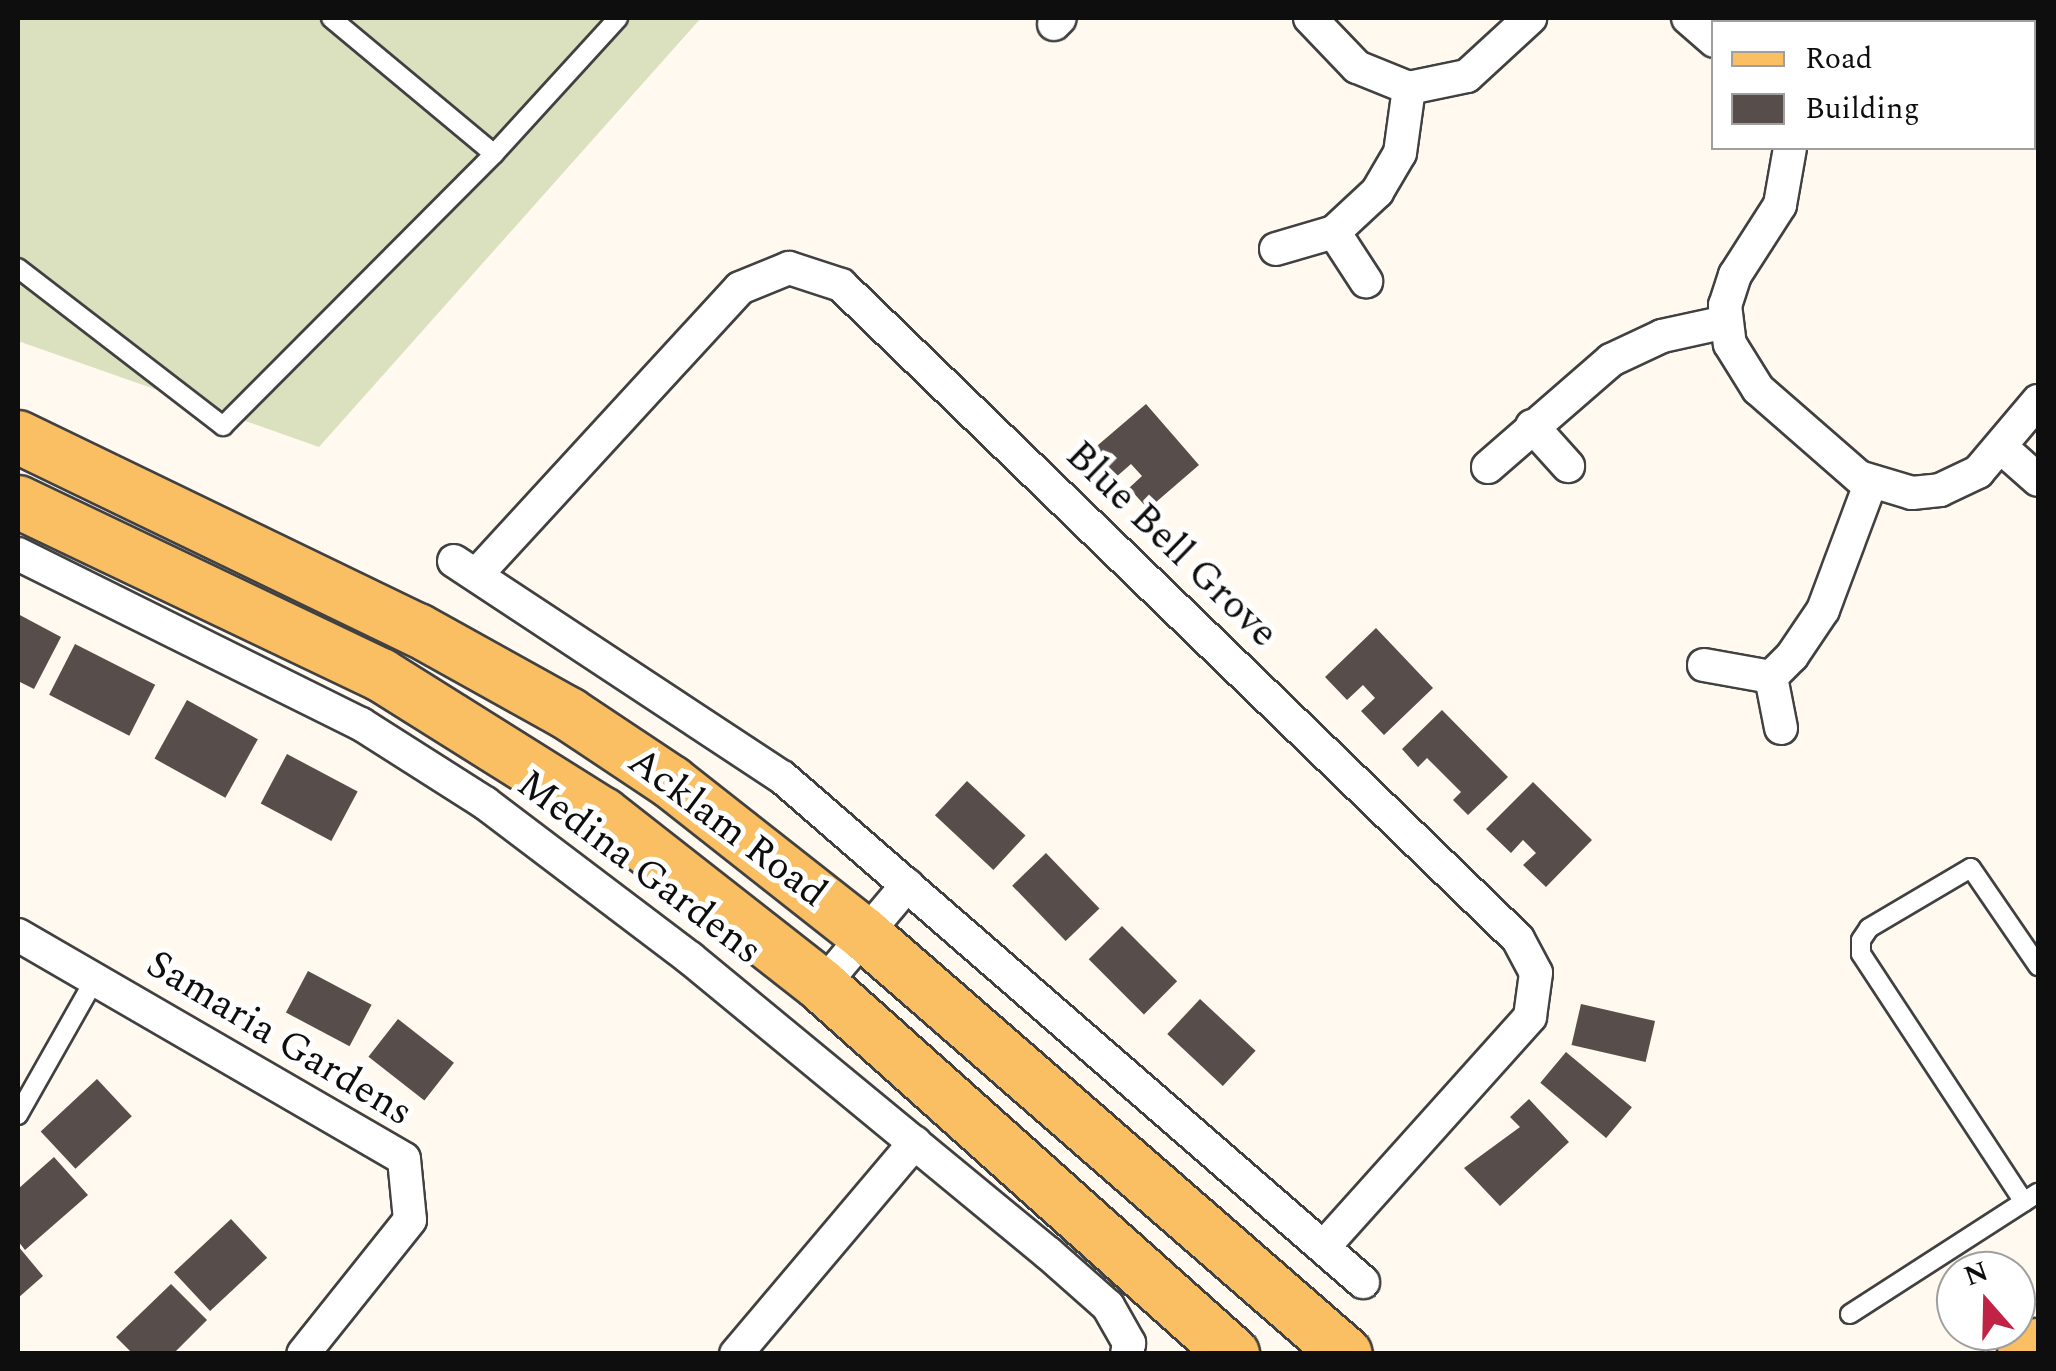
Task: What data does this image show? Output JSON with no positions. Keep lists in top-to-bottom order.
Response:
{
  "streets": {
    "main road": ["Acklam Road"],
    "street": ["Blue Bell Grove", "Medina Gardens", "Samaria Gardens"]
  },
  "legend": ["Road", "Building"],
  "north": "top"
}
